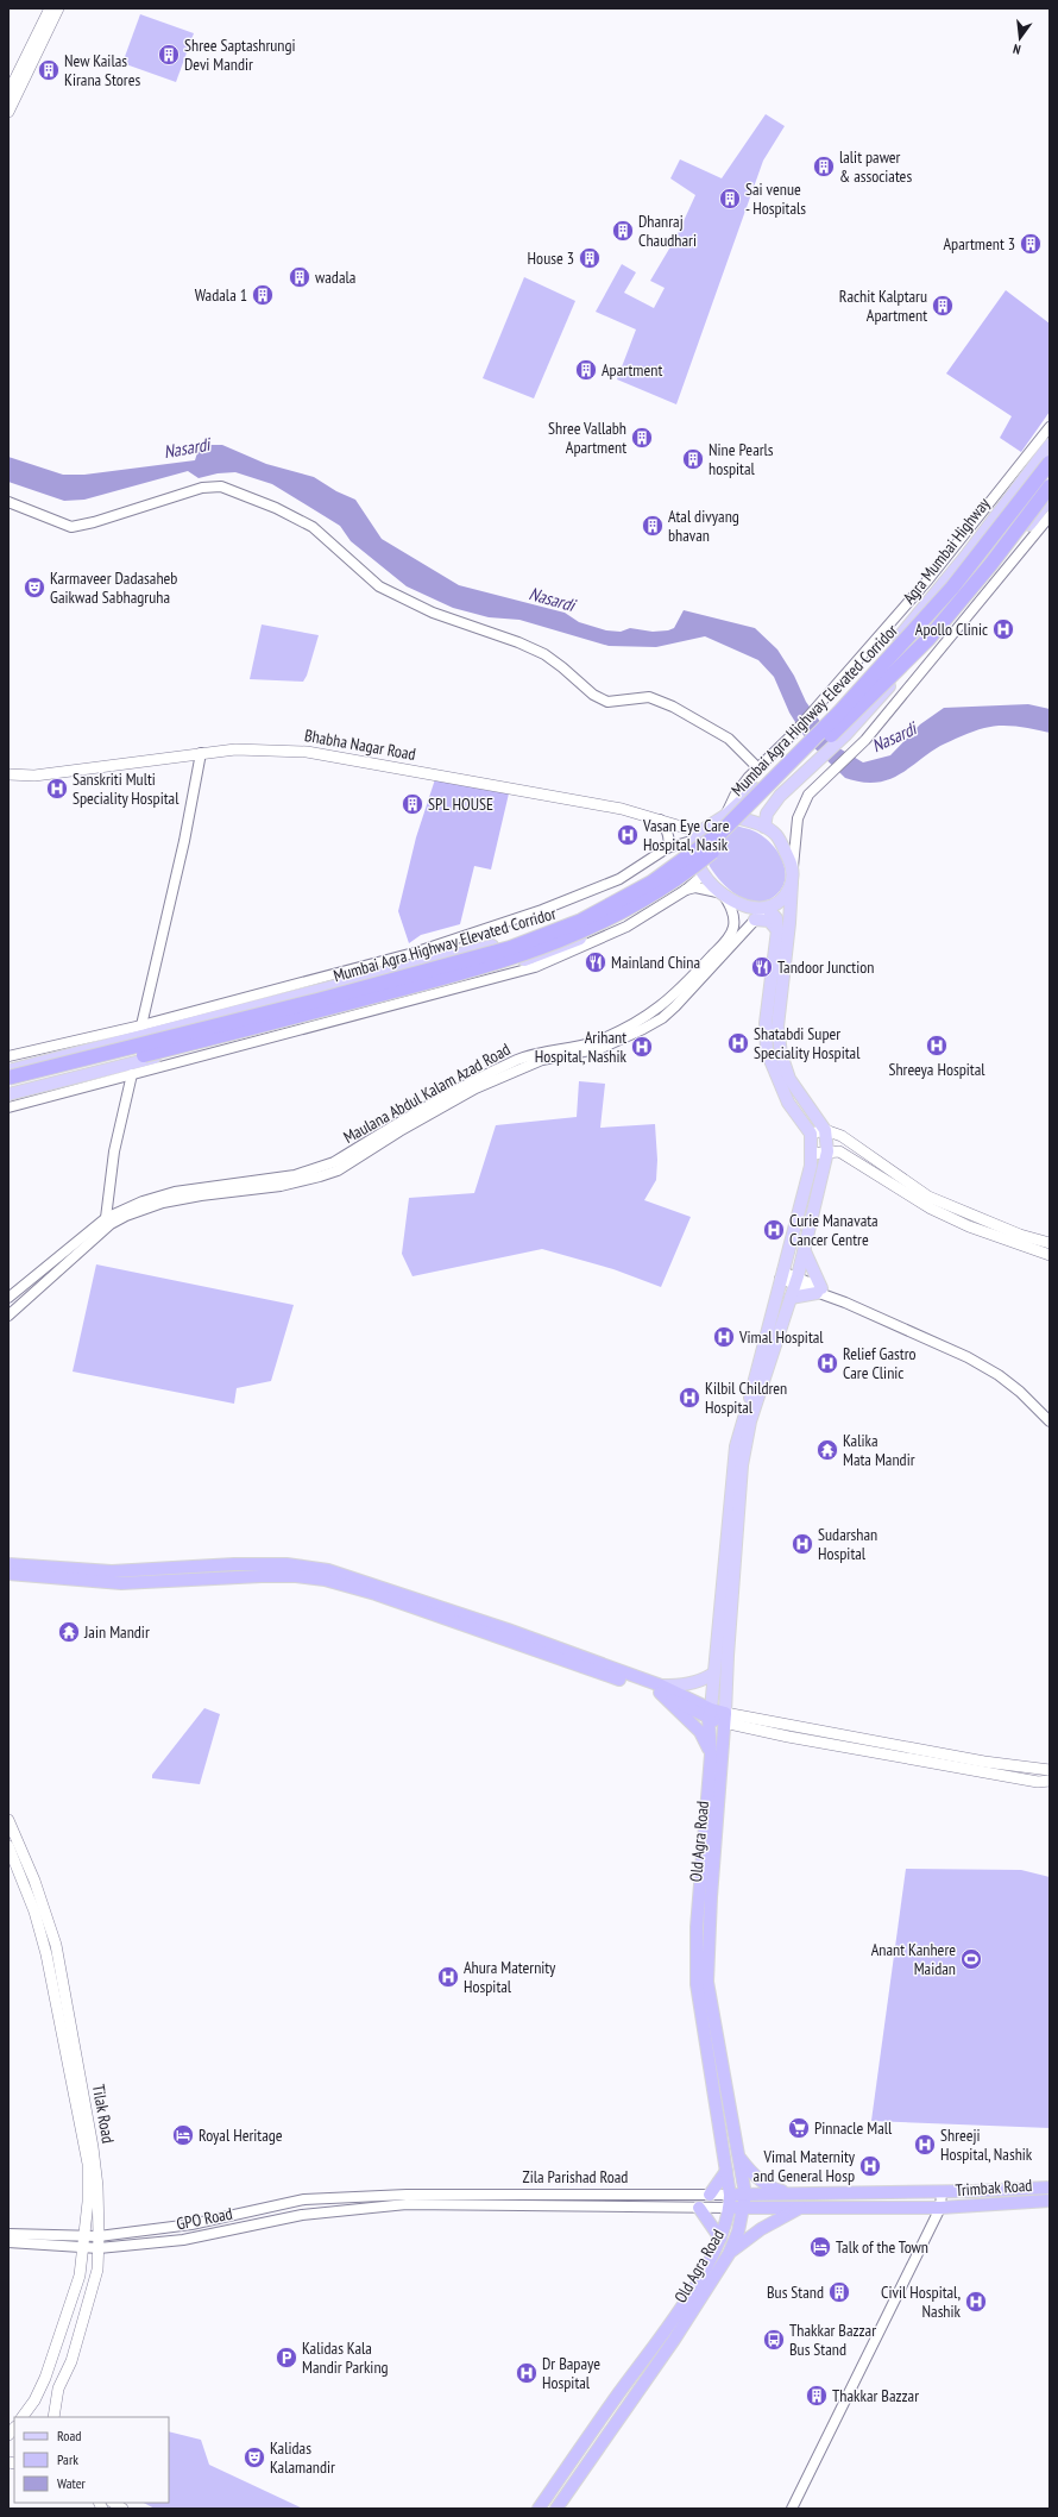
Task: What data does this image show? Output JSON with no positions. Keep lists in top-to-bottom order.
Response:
{
  "streets": {
    "highway": [
      "Mumbai Agra Highway Elevated Corridor",
      "Old Agra Road",
      "Zila Parishad Road",
      "Trimbak Road"
    ],
    "main road": ["Agra Mumbai Highway", "Bhabha Nagar Road", "Tilak Road"],
    "street": ["Maulana Abdul Kalam Azad Road", "GPO Road"]
  },
  "crossings": [
    ["Agra Mumbai Highway", "Bhabha Nagar Road"],
    ["Agra Mumbai Highway", "Maulana Abdul Kalam Azad Road"],
    ["Bhabha Nagar Road", "Maulana Abdul Kalam Azad Road"],
    ["Old Agra Road", "Zila Parishad Road"],
    ["Old Agra Road", "Trimbak Road"],
    ["Tilak Road", "GPO Road"],
    ["Zila Parishad Road", "Trimbak Road"],
    ["Zila Parishad Road", "GPO Road"]
  ],
  "water": ["Nasardi"],
  "places": {
    "building": [
      "Shree Saptashrungi Devi Mandir",
      "New Kailas Kirana Stores",
      "lalit pawer & associates",
      "Sai venue - Hospitals",
      "Dhanraj Chaudhari",
      "Apartment 3",
      "House 3",
      "wadala",
      "Wadala 1",
      "Rachit Kalptaru Apartment",
      "Apartment",
      "Shree Vallabh Apartment",
      "Nine Pearls hospital",
      "Atal divyang bhavan",
      "SPL HOUSE",
      "Bus Stand",
      "Thakkar Bazzar"
    ],
    "theatre": ["Karmaveer Dadasaheb Gaikwad Sabhagruha", "Kalidas Kalamandir"],
    "hospital": [
      "Apollo Clinic",
      "Sanskriti Multi Speciality Hospital",
      "Vasan Eye Care Hospital, Nasik",
      "Shatabdi Super Speciality Hospital",
      "Shreeya Hospital",
      "Arihant Hospital, Nashik",
      "Curie Manavata Cancer Centre",
      "Vimal Hospital",
      "Relief Gastro Care Clinic",
      "Kilbil Children Hospital",
      "Sudarshan Hospital",
      "Ahura Maternity Hospital",
      "Shreeji Hospital, Nashik",
      "Vimal Maternity and General Hosp",
      "Civil Hospital, Nashik",
      "Dr Bapaye Hospital"
    ],
    "restaurant": ["Mainland China", "Tandoor Junction"],
    "temple": ["Kalika Mata Mandir", "Jain Mandir"],
    "sports": ["Anant Kanhere Maidan"],
    "supermarket": ["Pinnacle Mall"],
    "hotel": ["Royal Heritage", "Talk of the Town"],
    "bus stop": ["Thakkar Bazzar Bus Stand"],
    "parking": ["Kalidas Kala Mandir Parking"]
  },
  "legend": ["Road", "Park", "Water"],
  "north": "bottom"
}
